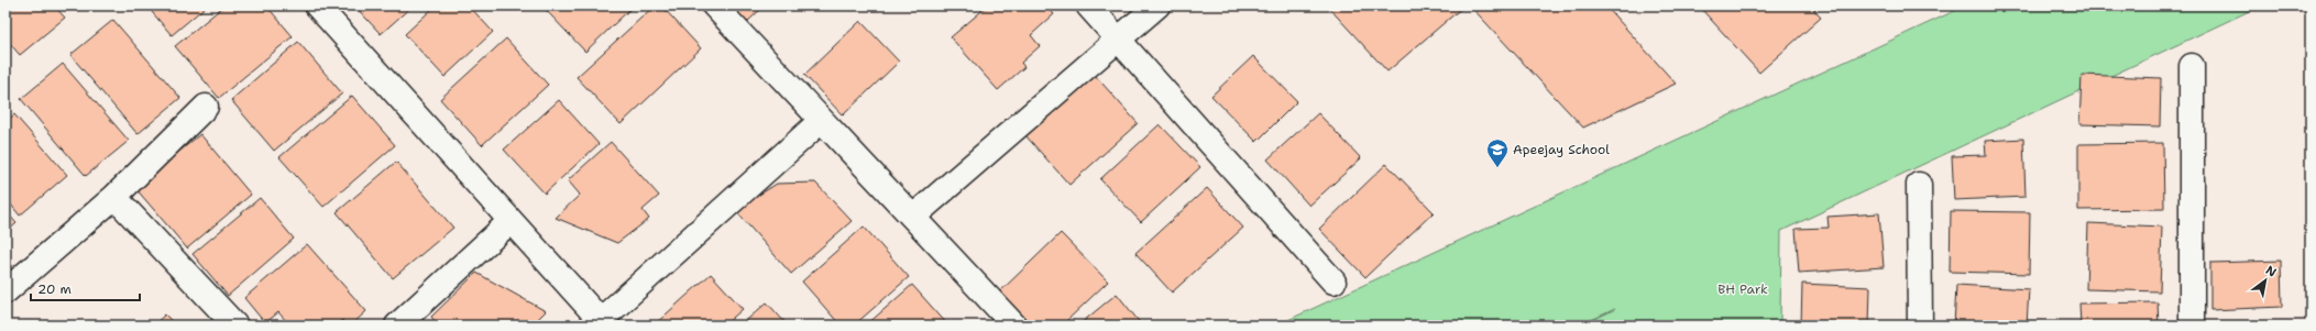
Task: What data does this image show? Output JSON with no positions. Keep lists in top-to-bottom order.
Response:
{
  "parks": ["BH Park"],
  "places": {
    "school or university": ["Apeejay School"]
  },
  "scale_bar": "20 m",
  "north": "top right"
}
